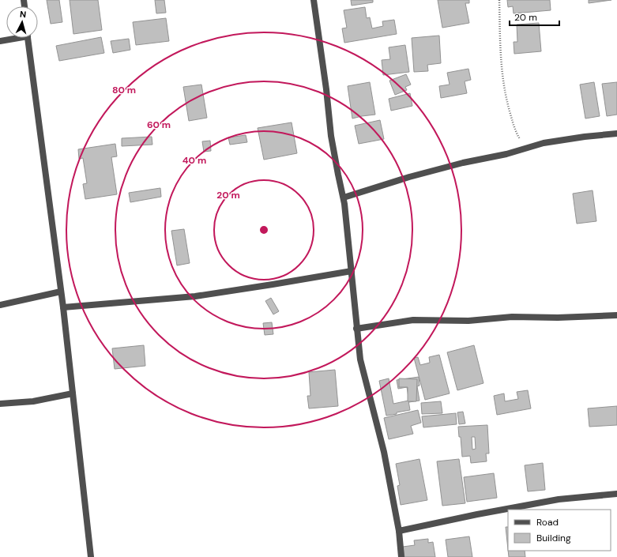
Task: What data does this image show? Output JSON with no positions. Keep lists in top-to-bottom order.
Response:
{
  "legend": ["Road", "Building"],
  "scale_bar": "20 m",
  "north": "top",
  "rings": [
    "80 m",
    "60 m",
    "40 m",
    "20 m"
  ]
}
